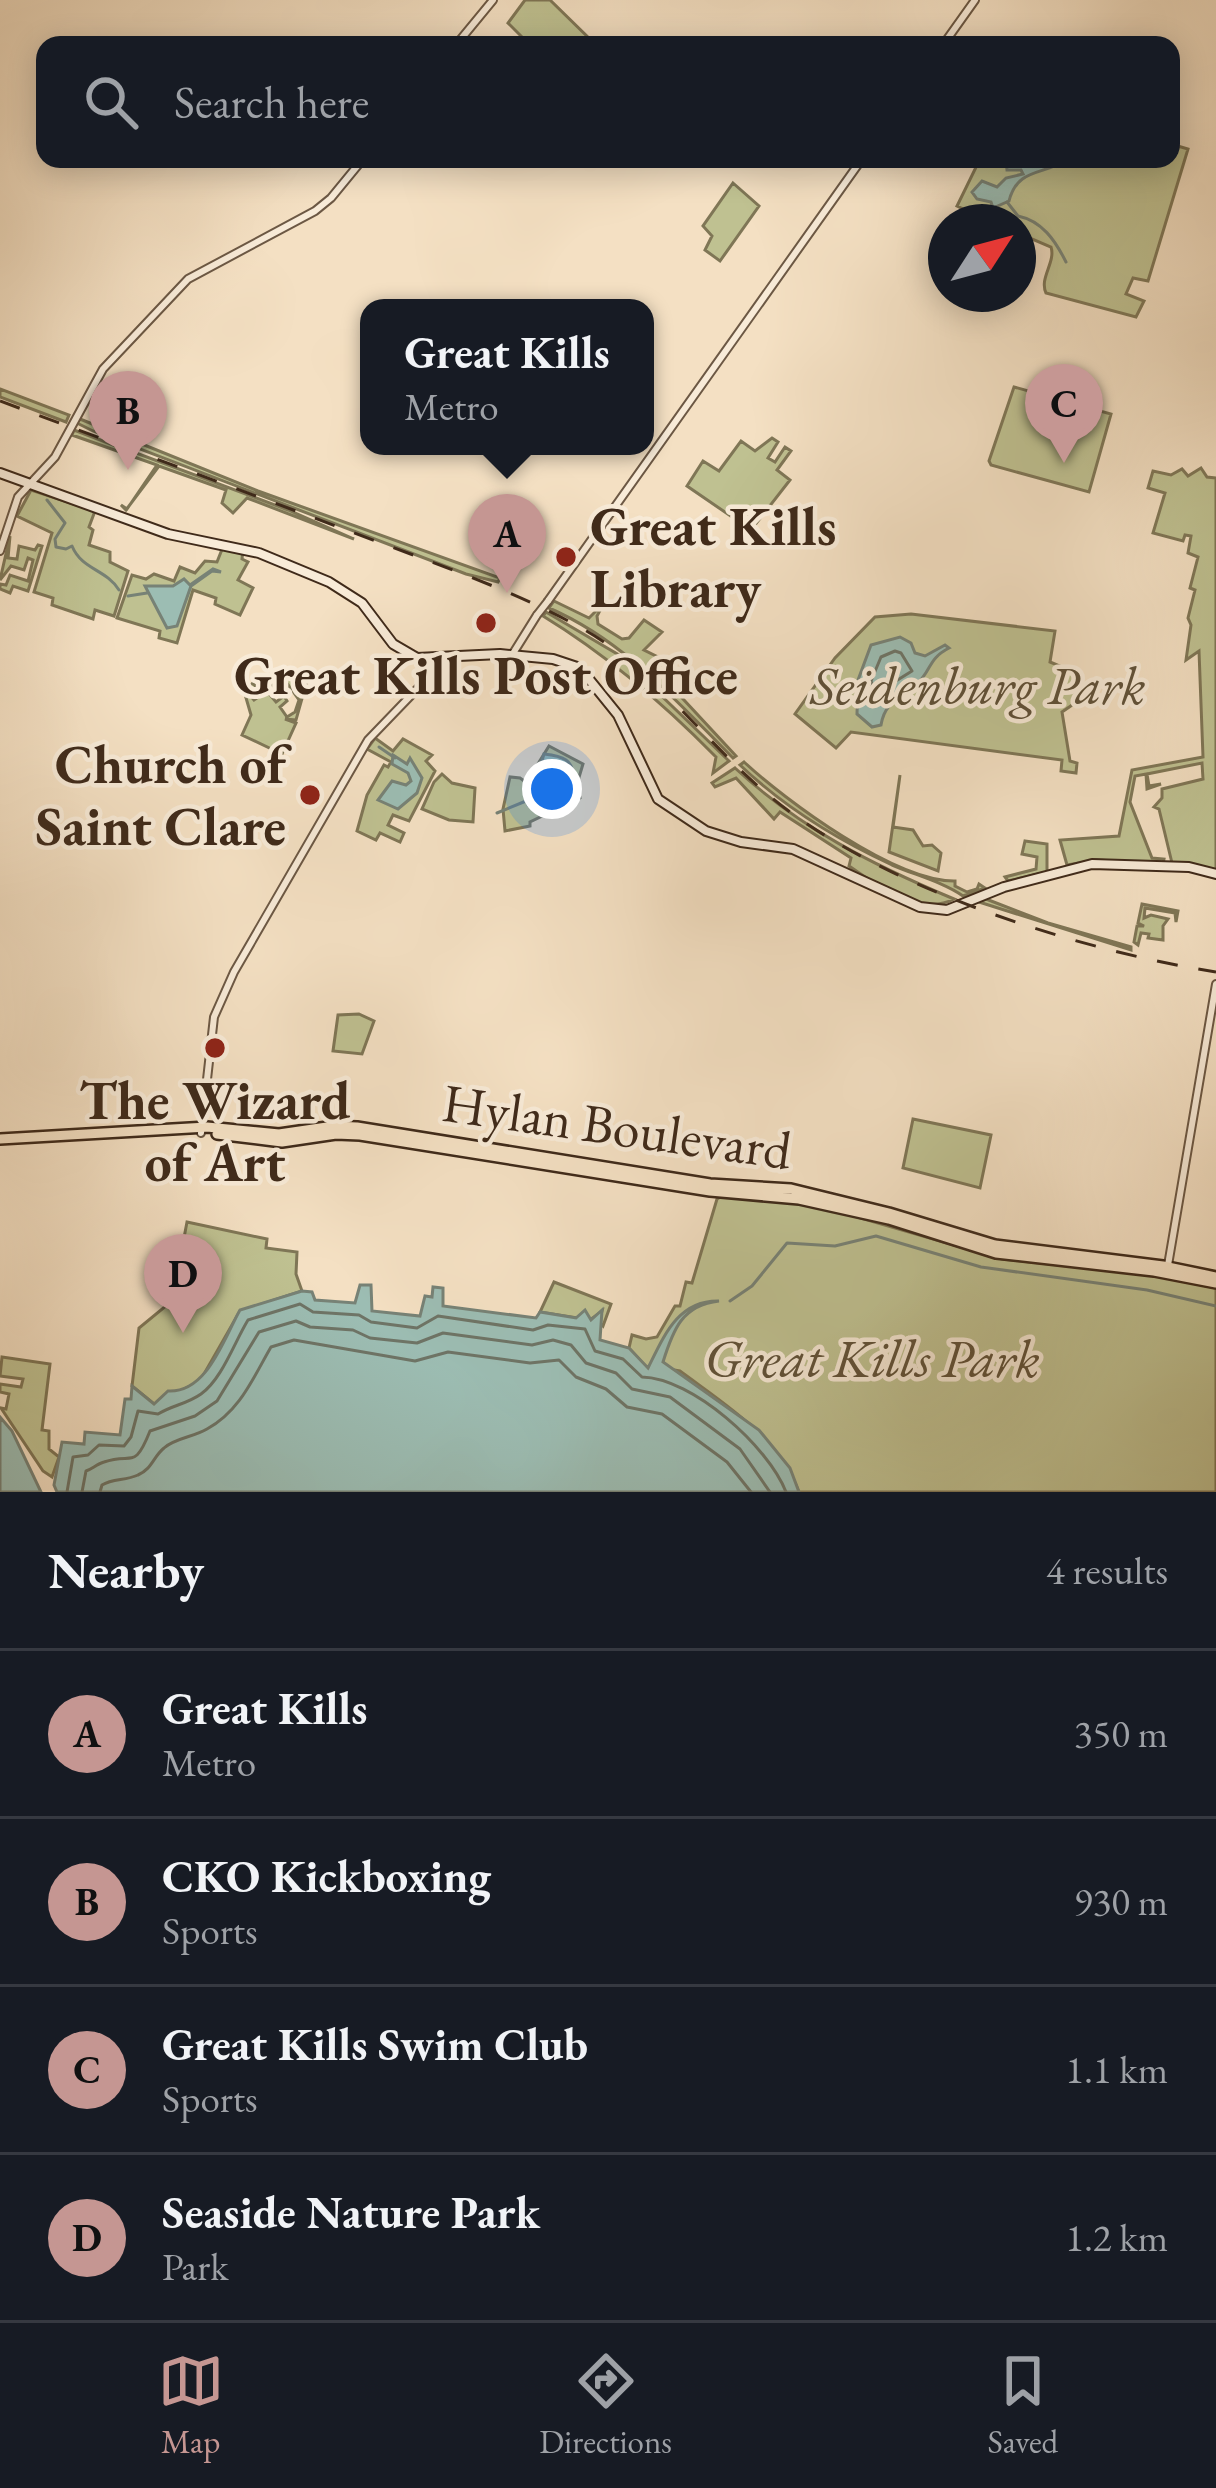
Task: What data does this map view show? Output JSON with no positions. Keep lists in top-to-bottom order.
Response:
{
  "streets": {
    "main road": ["Hylan Boulevard"]
  },
  "parks": ["Seidenburg Park", "Great Kills Park"],
  "places": [
    "Great Kills Library",
    "Great Kills Post Office",
    "Church of Saint Clare",
    "The Wizard of Art"
  ],
  "north": "top right",
  "page": {
    "search": "Search here",
    "popup": ["Great Kills", "Metro"],
    "pins": [
      "C",
      "B",
      "A",
      "D"
    ],
    "heading": ["Nearby", "4 results"],
    "list": [
      {
        "mark": "A",
        "name": "Great Kills",
        "note": "Metro",
        "value": "350 m"
      },
      {
        "mark": "B",
        "name": "CKO Kickboxing",
        "note": "Sports",
        "value": "930 m"
      },
      {
        "mark": "C",
        "name": "Great Kills Swim Club",
        "note": "Sports",
        "value": "1.1 km"
      },
      {
        "mark": "D",
        "name": "Seaside Nature Park",
        "note": "Park",
        "value": "1.2 km"
      }
    ],
    "nav": ["Map", "Directions", "Saved"]
  }
}
